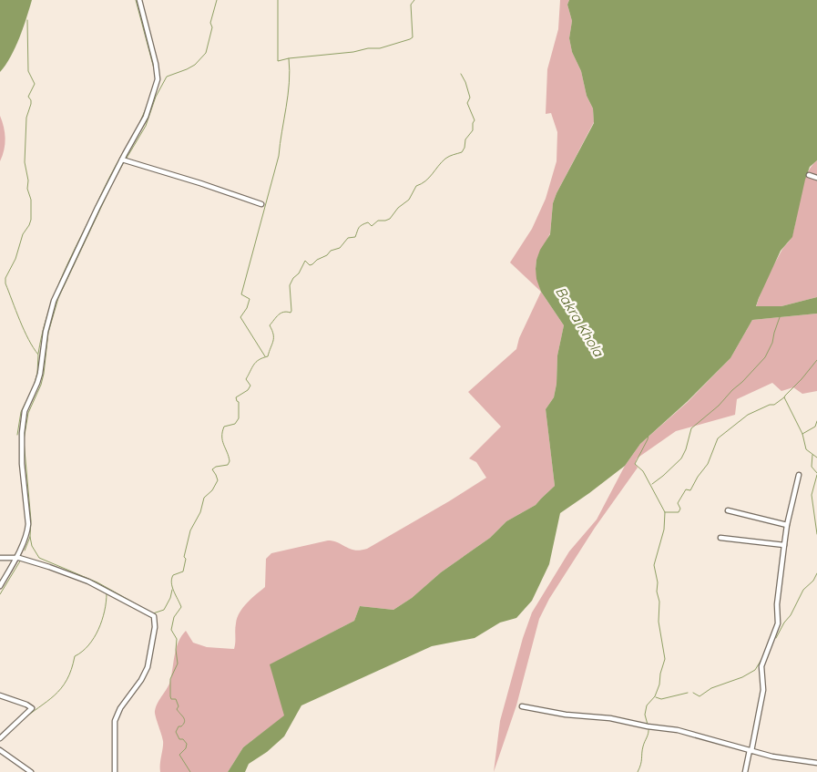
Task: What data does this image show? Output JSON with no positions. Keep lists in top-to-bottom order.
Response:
{
  "water": ["Bakra Khola"]
}
